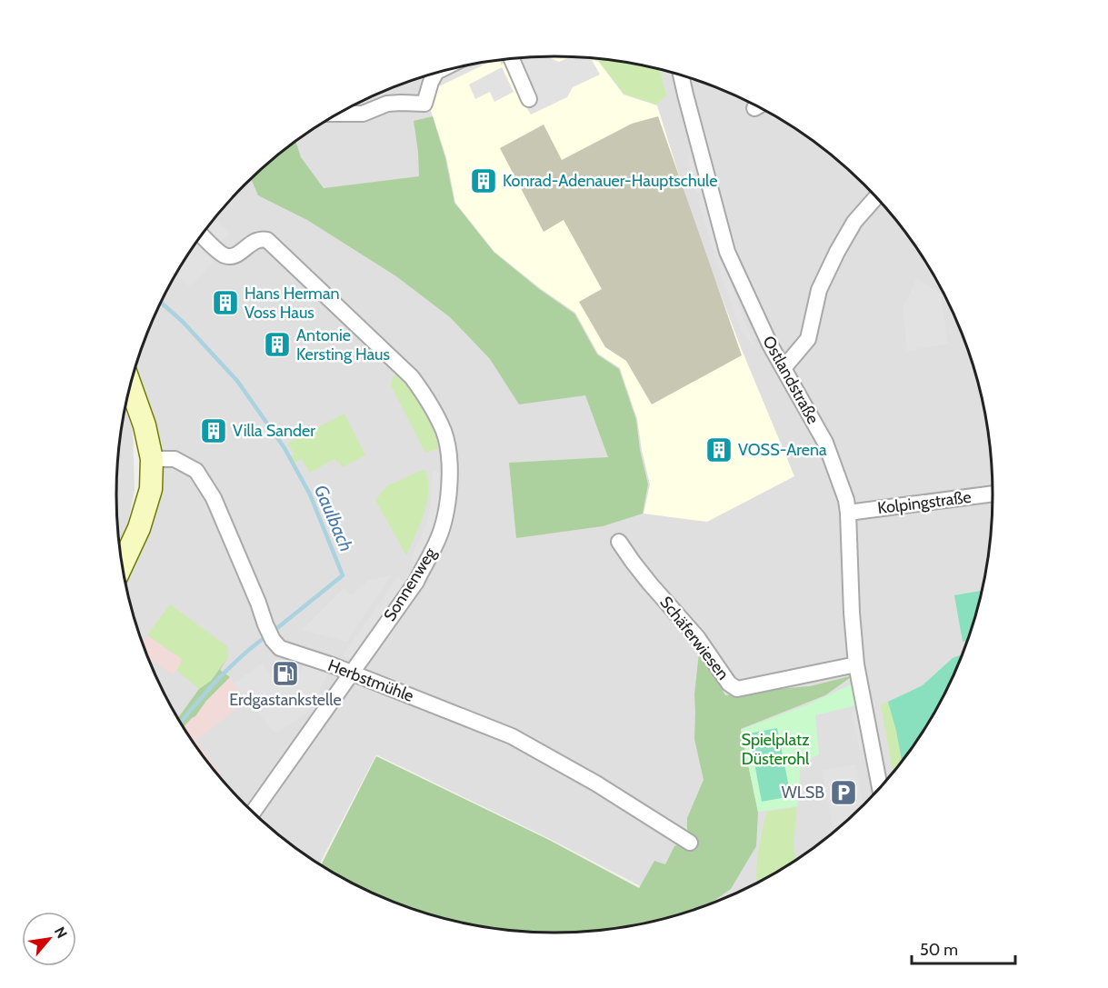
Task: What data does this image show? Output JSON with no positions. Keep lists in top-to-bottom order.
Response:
{
  "streets": {
    "street": [
      "Ostlandstraße",
      "Kolpingstraße",
      "Sonnenweg",
      "Schäferwiesen",
      "Herbstmühle"
    ]
  },
  "crossings": [
    ["Ostlandstraße", "Kolpingstraße"],
    ["Ostlandstraße", "Schäferwiesen"],
    ["Sonnenweg", "Herbstmühle"]
  ],
  "water": ["Gaulbach"],
  "parks": ["Spielplatz Düsterohl"],
  "places": {
    "building": [
      "Konrad-Adenauer-Hauptschule",
      "Hans Herman Voss Haus",
      "Antonie Kersting Haus",
      "Villa Sander",
      "VOSS-Arena"
    ],
    "fuel station": ["Erdgastankstelle"],
    "parking": ["WLSB"]
  },
  "scale_bar": "50 m",
  "north": "top right"
}
